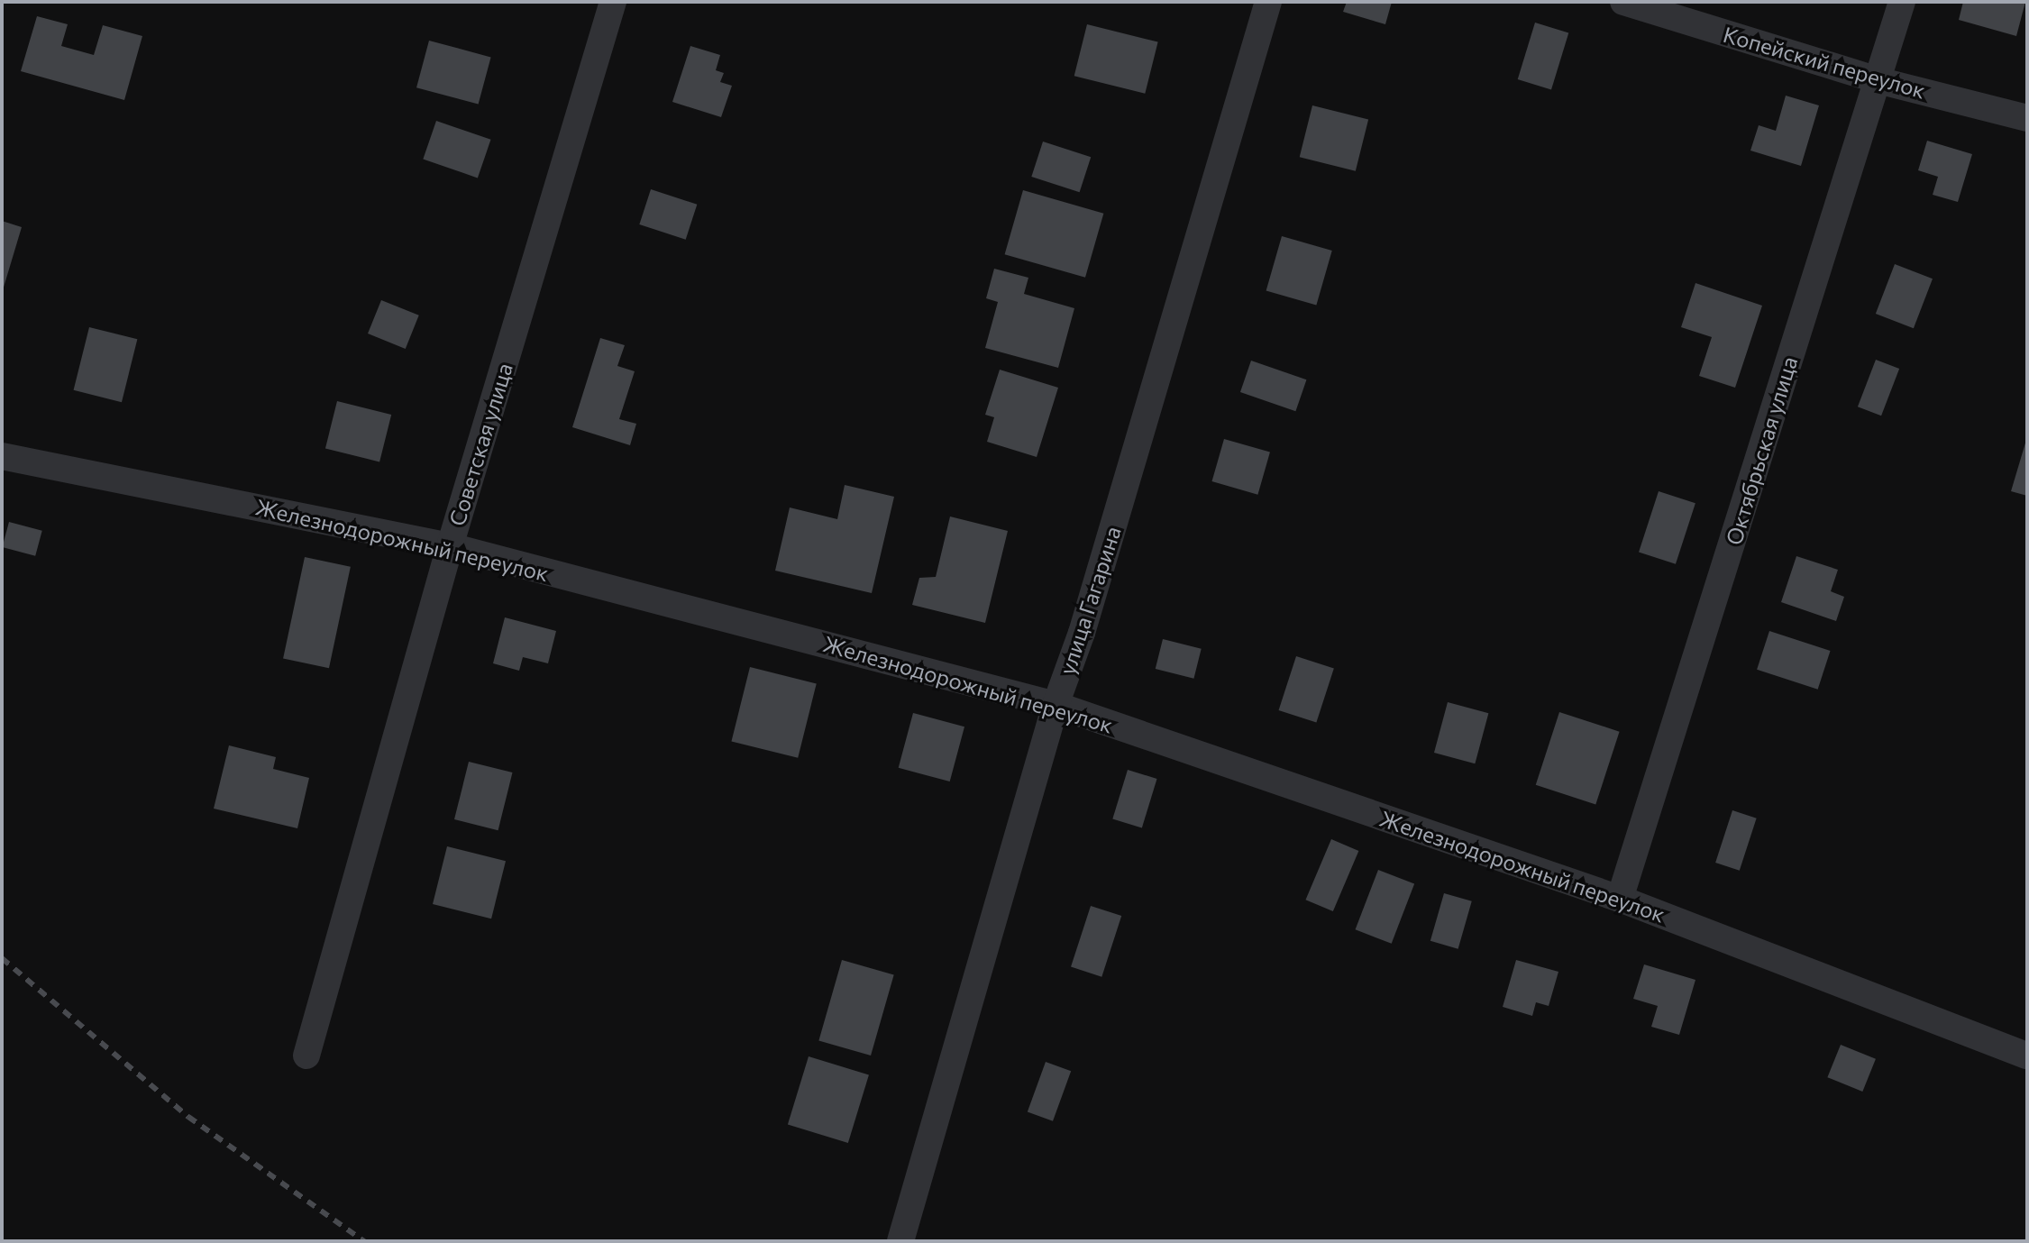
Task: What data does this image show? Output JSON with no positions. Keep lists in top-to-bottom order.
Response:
{
  "streets": {
    "street": [
      "Копейский переулок",
      "Советская улица",
      "Октябрьская улица",
      "Железнодорожный переулок",
      "улица Гагарина"
    ]
  },
  "crossings": [
    ["Копейский переулок", "Октябрьская улица"],
    ["Советская улица", "Железнодорожный переулок"],
    ["Октябрьская улица", "Железнодорожный переулок"],
    ["Железнодорожный переулок", "улица Гагарина"]
  ]
}
